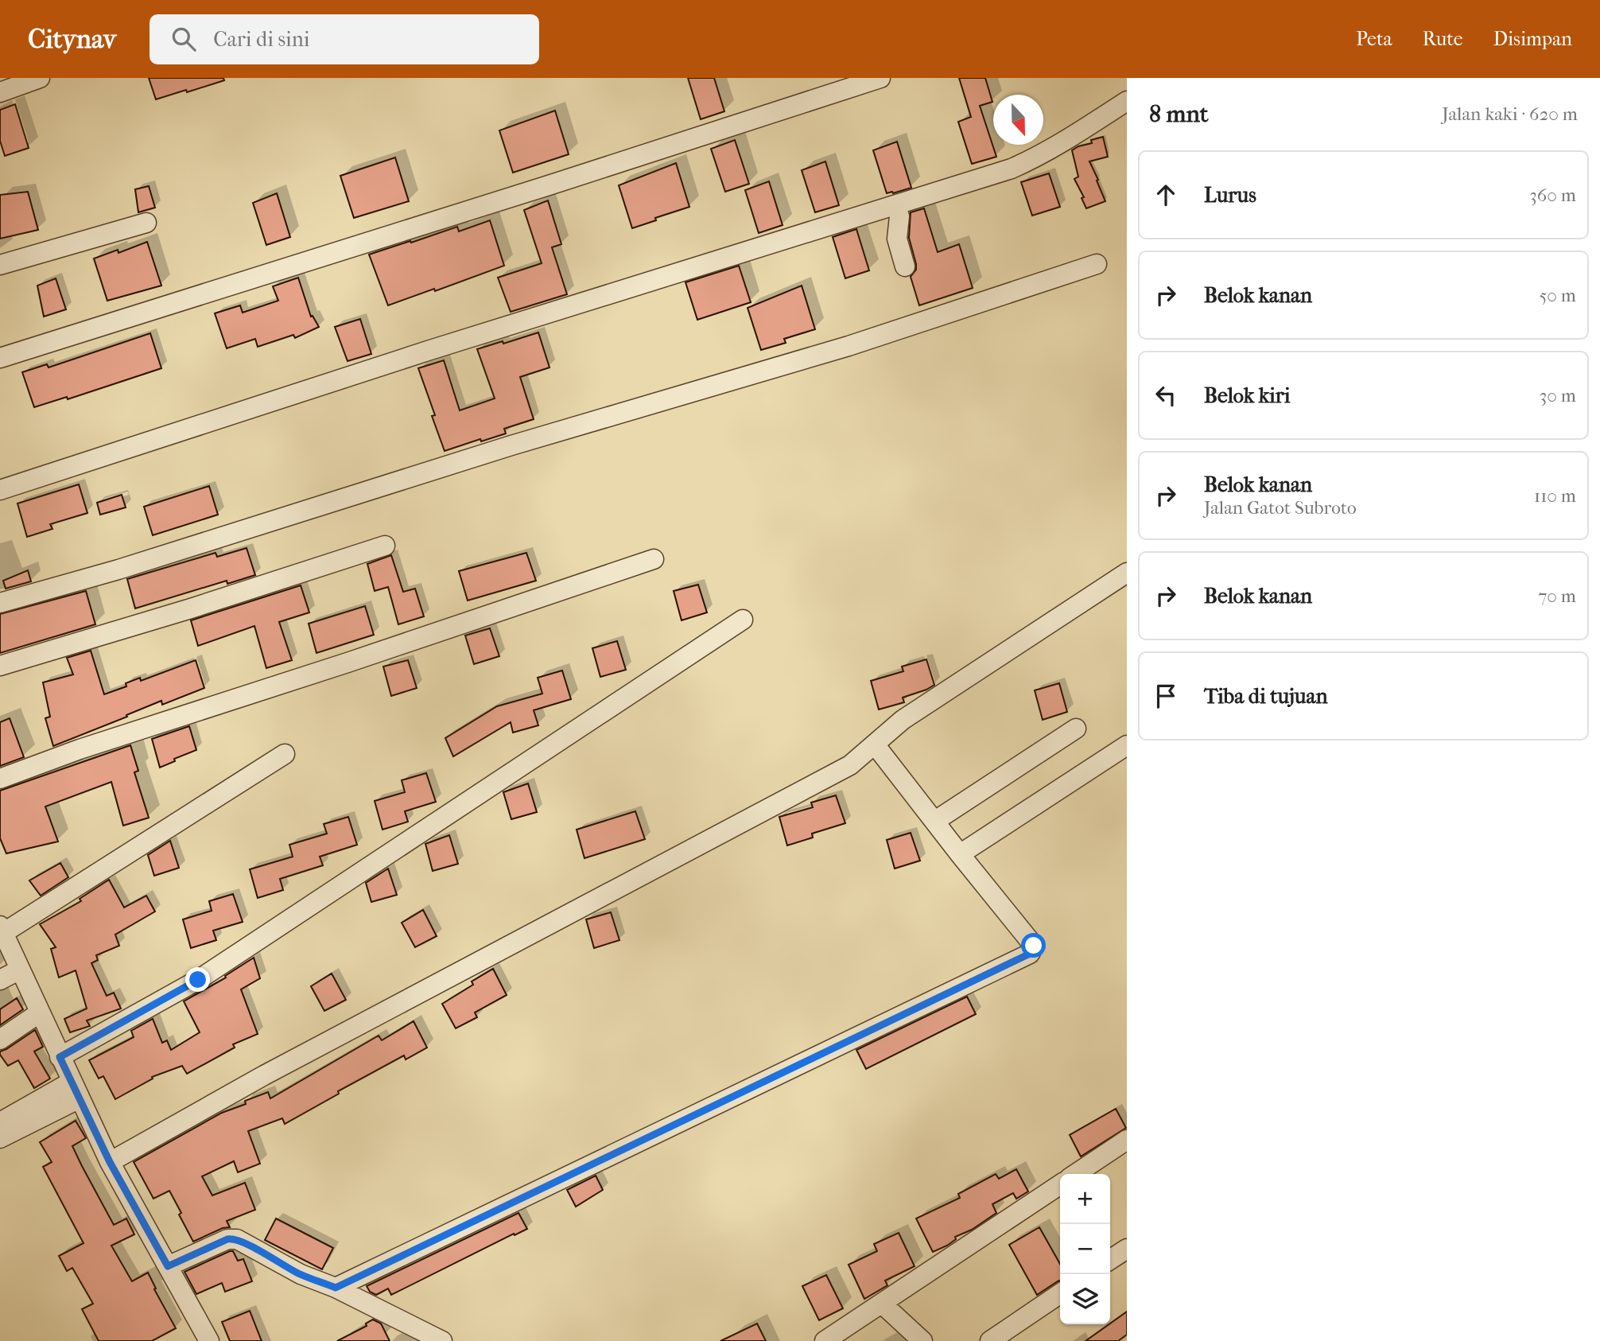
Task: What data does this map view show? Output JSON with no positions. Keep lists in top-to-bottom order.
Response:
{
  "north": "bottom",
  "page": {
    "header": "Citynav",
    "search": "Cari di sini",
    "nav": ["Peta", "Rute", "Disimpan"],
    "heading": ["8 mnt", "Jalan kaki · 620 m"],
    "list": [
      ["Lurus", "360 m"],
      ["Belok kanan", "50 m"],
      ["Belok kiri", "30 m"],
      ["Belok kanan", "Jalan Gatot Subroto", "110 m"],
      ["Belok kanan", "70 m"],
      "Tiba di tujuan"
    ],
    "map_buttons": ["+", "−"]
  }
}
